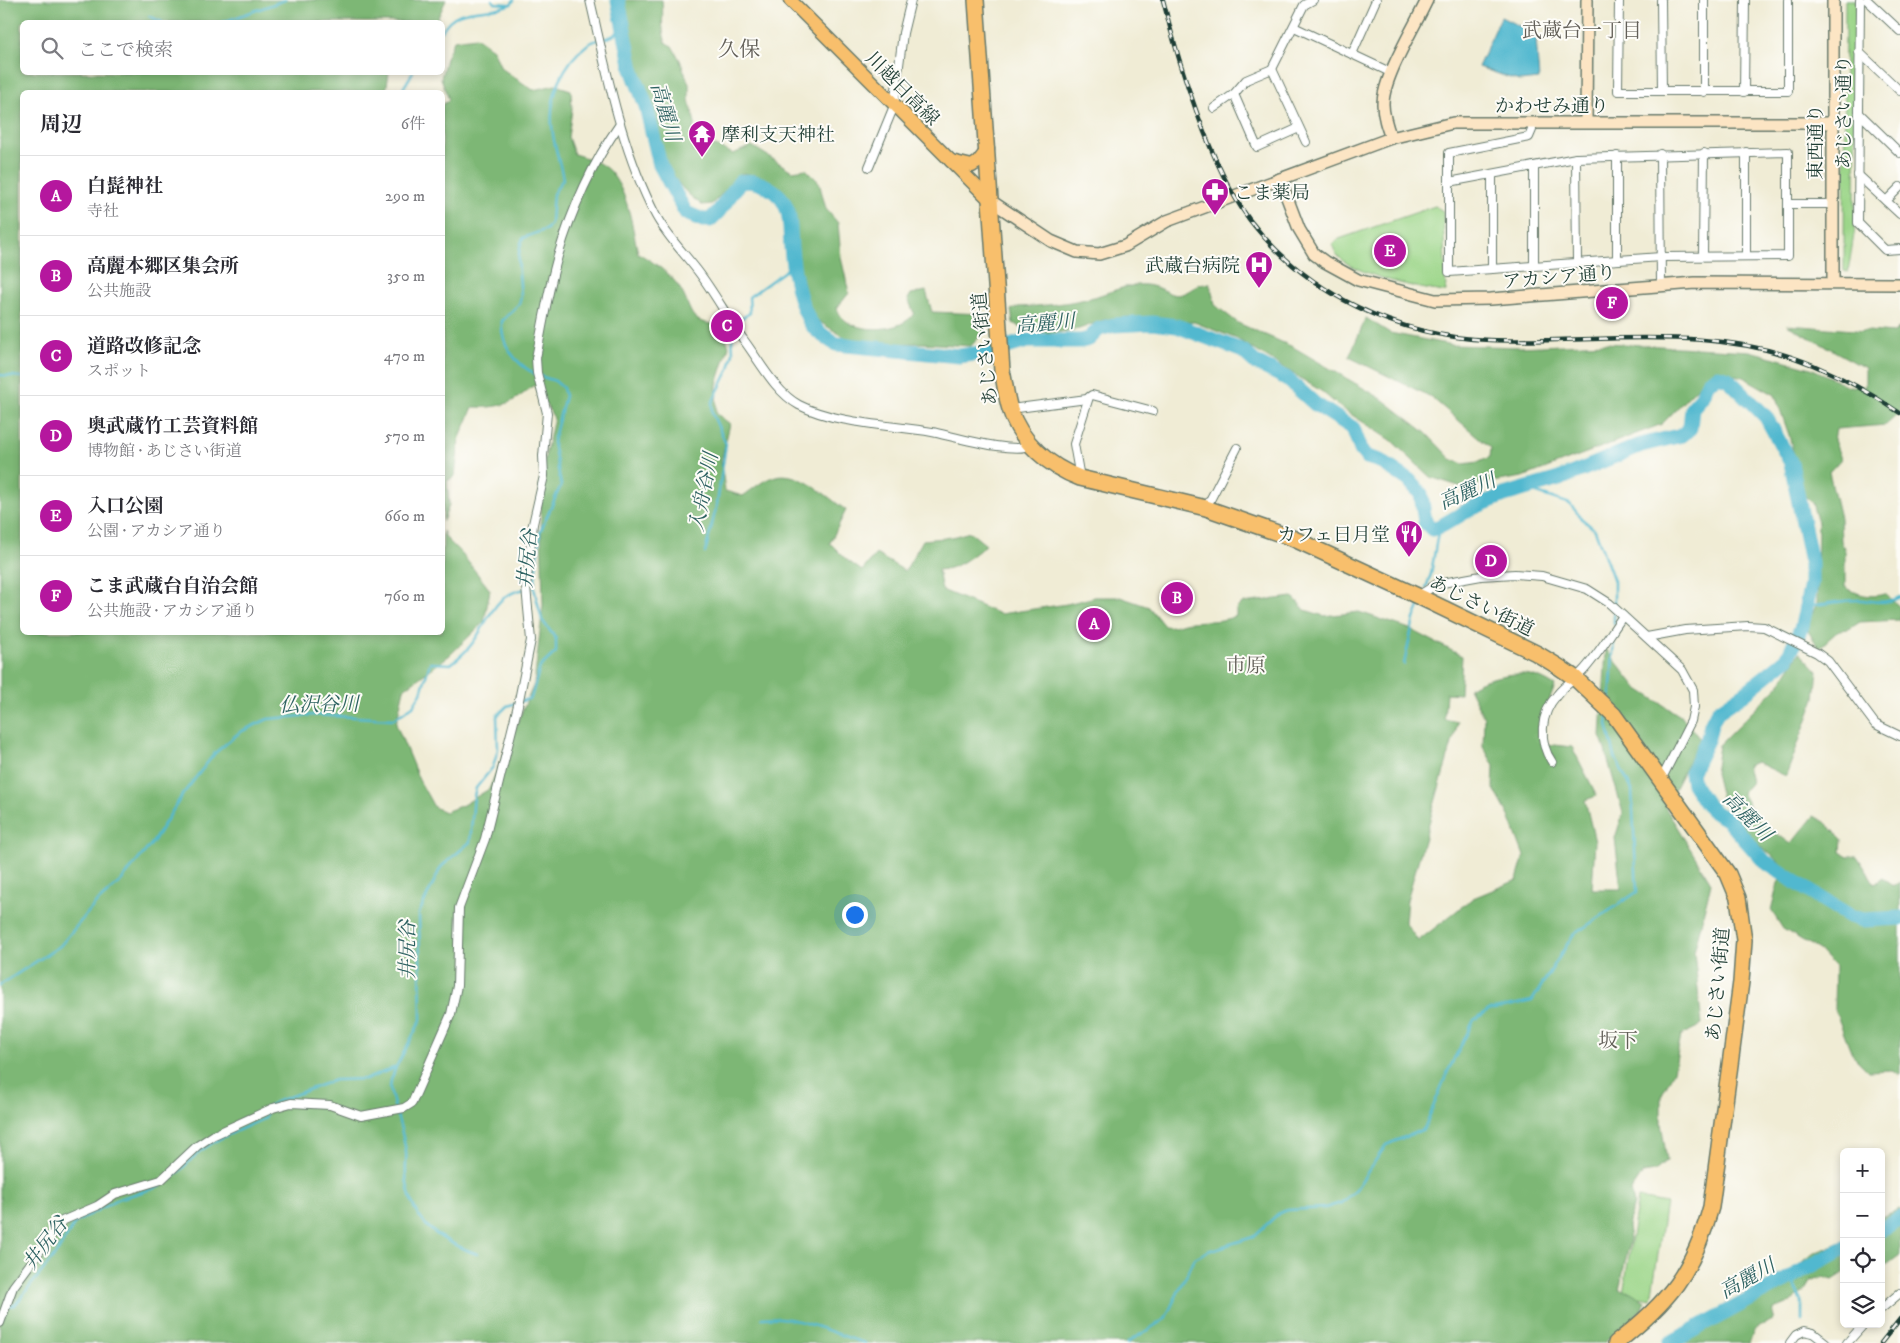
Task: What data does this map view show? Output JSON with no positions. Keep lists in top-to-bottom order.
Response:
{
  "streets": {
    "highway": ["あじさい街道"],
    "main road": ["川越日高線"],
    "street": [
      "かわせみ通り",
      "あじさい通り",
      "東西通り",
      "アカシア通り"
    ]
  },
  "crossings": [
    ["川越日高線", "かわせみ通り"],
    ["川越日高線", "あじさい街道"],
    ["かわせみ通り", "東西通り"],
    ["かわせみ通り", "アカシア通り"],
    ["かわせみ通り", "あじさい街道"],
    ["東西通り", "アカシア通り"]
  ],
  "districts": [
    "武蔵台一丁目",
    "久保",
    "市原",
    "坂下"
  ],
  "water": [
    "高麗川",
    "入舟谷川",
    "井尻谷",
    "仏沢谷川"
  ],
  "places": {
    "temple": ["摩利支天神社"],
    "pharmacy": ["こま薬局"],
    "hospital": ["武蔵台病院"],
    "restaurant": ["カフェ日月堂"]
  },
  "page": {
    "search": "ここで検索",
    "heading": ["周辺", "6件"],
    "list": [
      {
        "mark": "A",
        "name": "白髭神社",
        "note": "寺社",
        "value": "290 m"
      },
      {
        "mark": "B",
        "name": "高麗本郷区集会所",
        "note": "公共施設",
        "value": "350 m"
      },
      {
        "mark": "C",
        "name": "道路改修記念",
        "note": "スポット",
        "value": "470 m"
      },
      {
        "mark": "D",
        "name": "奥武蔵竹工芸資料館",
        "note": "博物館 · あじさい街道",
        "value": "570 m"
      },
      {
        "mark": "E",
        "name": "入口公園",
        "note": "公園 · アカシア通り",
        "value": "660 m"
      },
      {
        "mark": "F",
        "name": "こま武蔵台自治会館",
        "note": "公共施設 · アカシア通り",
        "value": "760 m"
      }
    ],
    "pins": [
      "E",
      "F",
      "C",
      "D",
      "B",
      "A"
    ],
    "map_buttons": ["+", "−"]
  }
}
